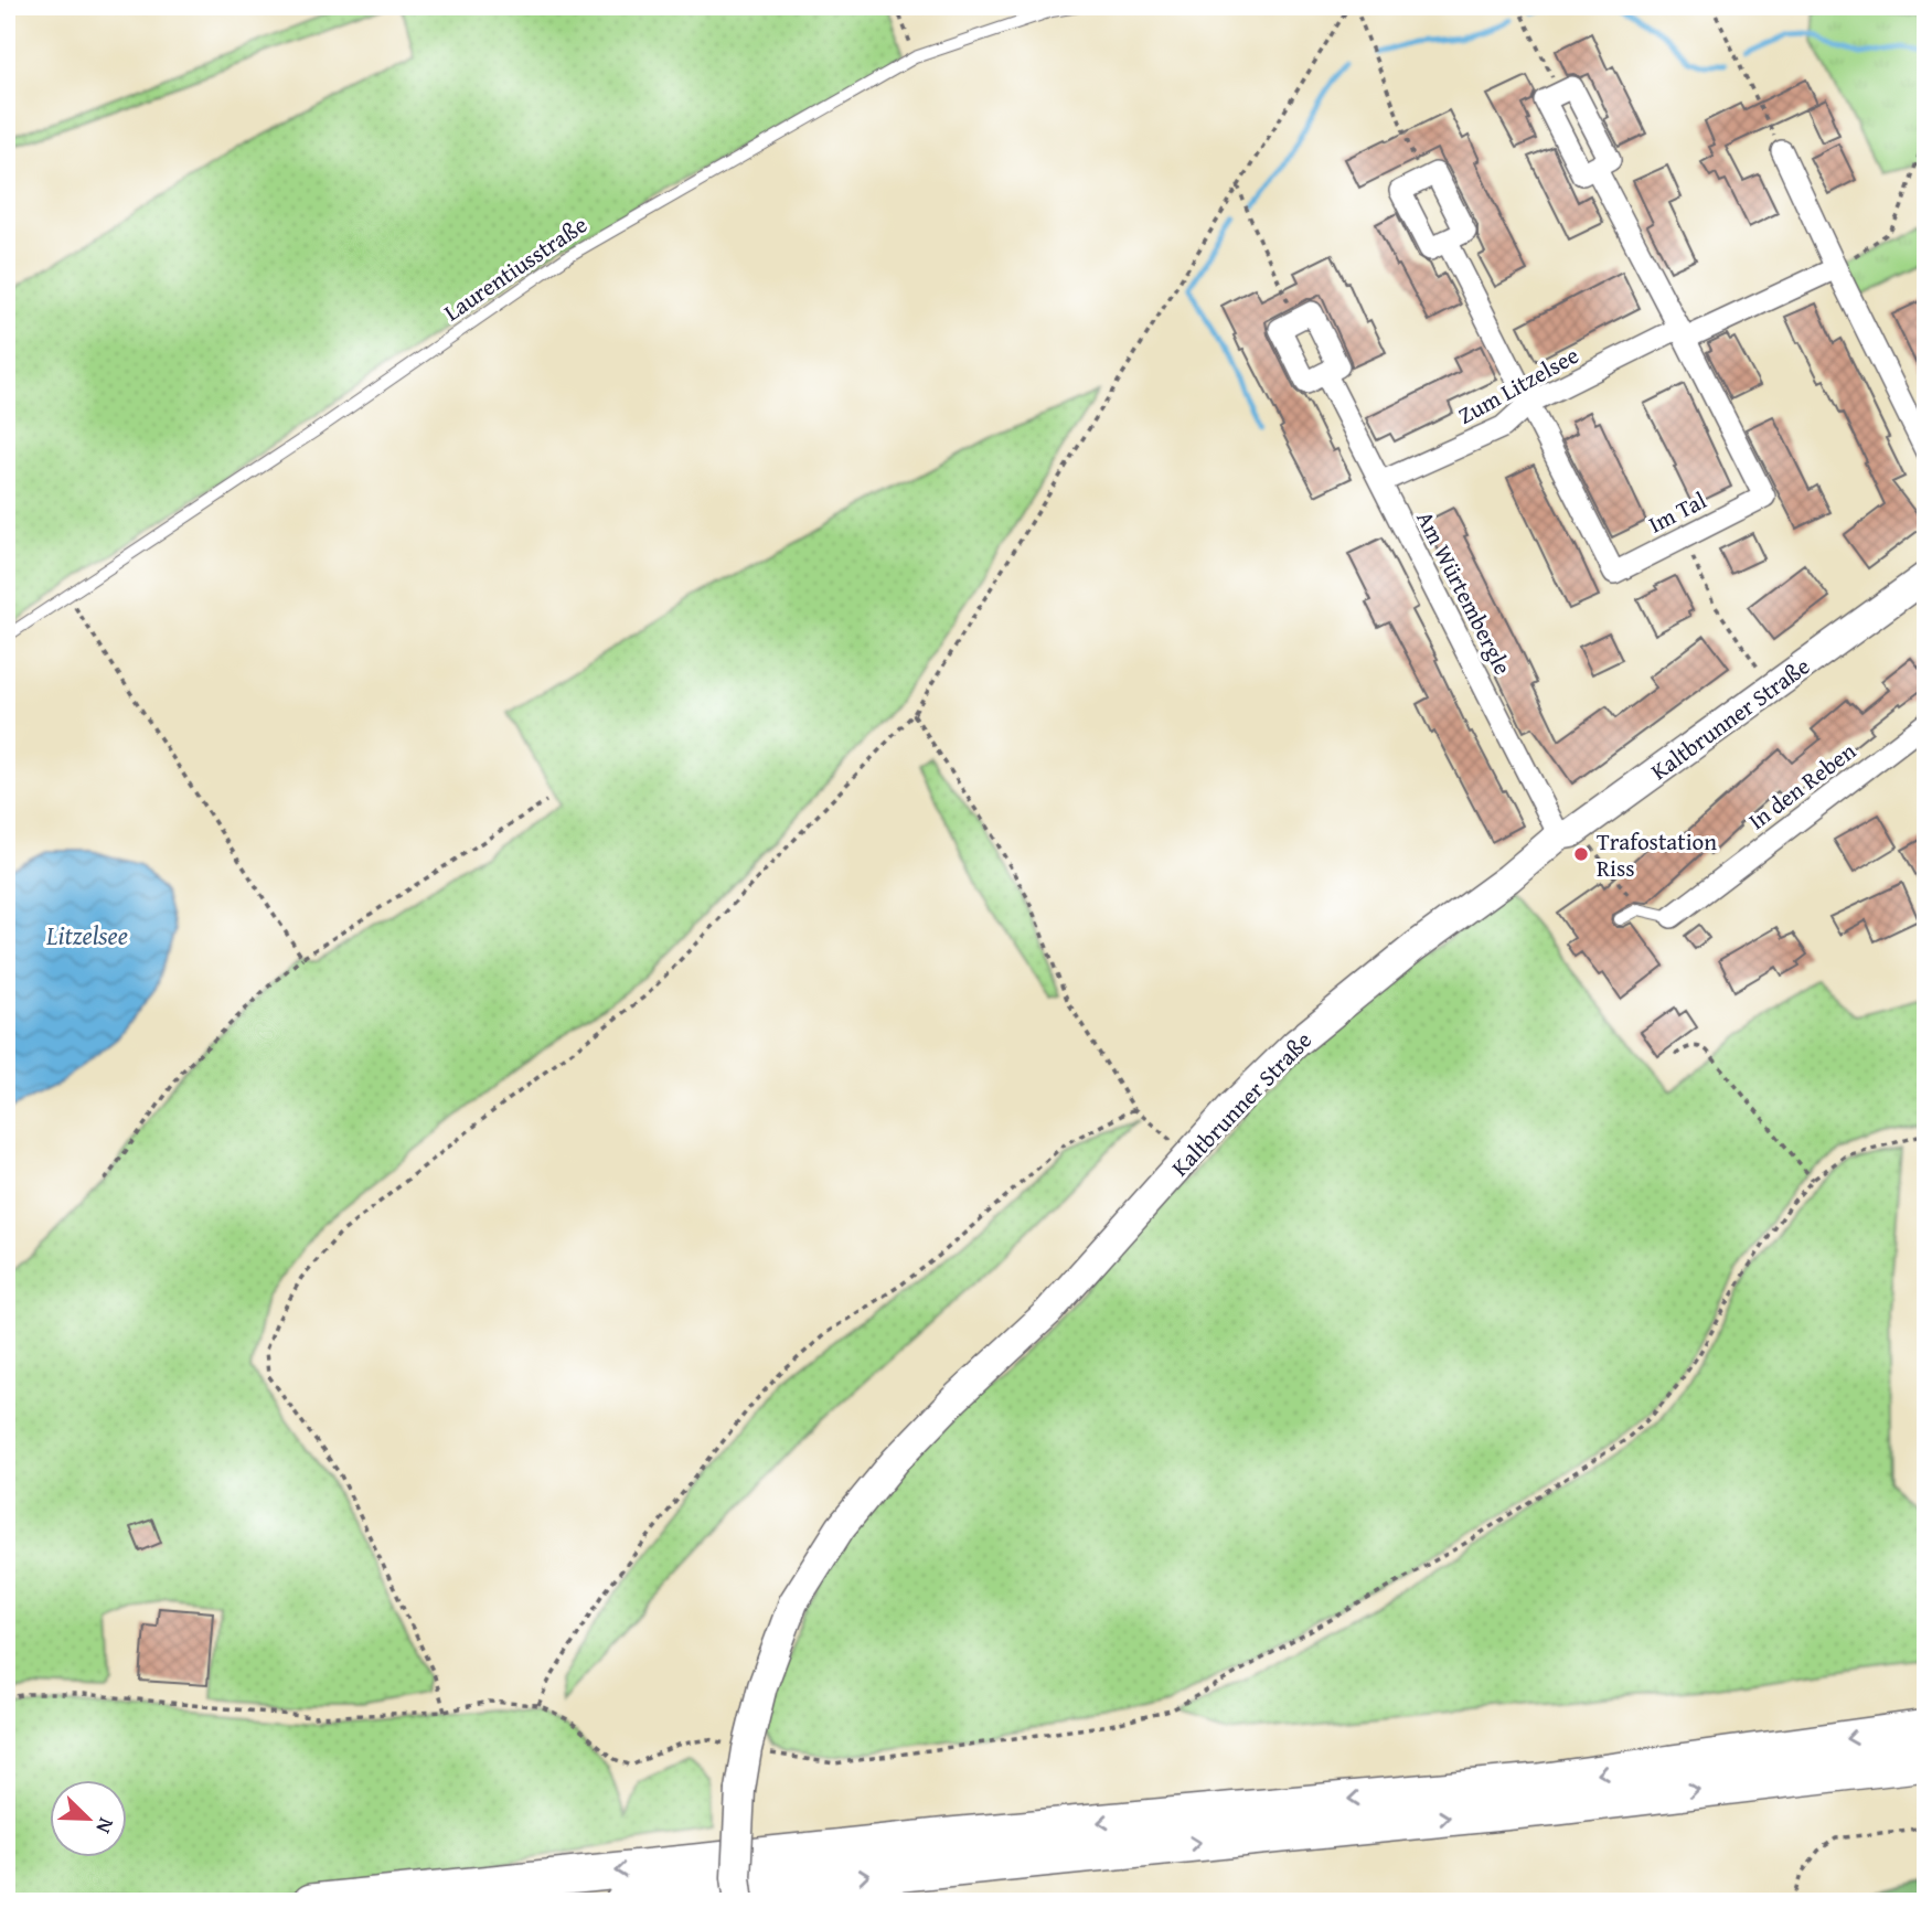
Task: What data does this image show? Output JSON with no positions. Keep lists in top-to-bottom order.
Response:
{
  "streets": {
    "street": [
      "Zum Litzelsee",
      "Im Tal",
      "Am Würtembergle",
      "Kaltbrunner Straße",
      "In den Reben"
    ],
    "lane": ["Laurentiusstraße"]
  },
  "crossings": [
    ["Zum Litzelsee", "Im Tal"],
    ["Zum Litzelsee", "Am Würtembergle"],
    ["Am Würtembergle", "Kaltbrunner Straße"]
  ],
  "water": ["Litzelsee"],
  "places": ["Trafostation Riss"],
  "north": "bottom right"
}
